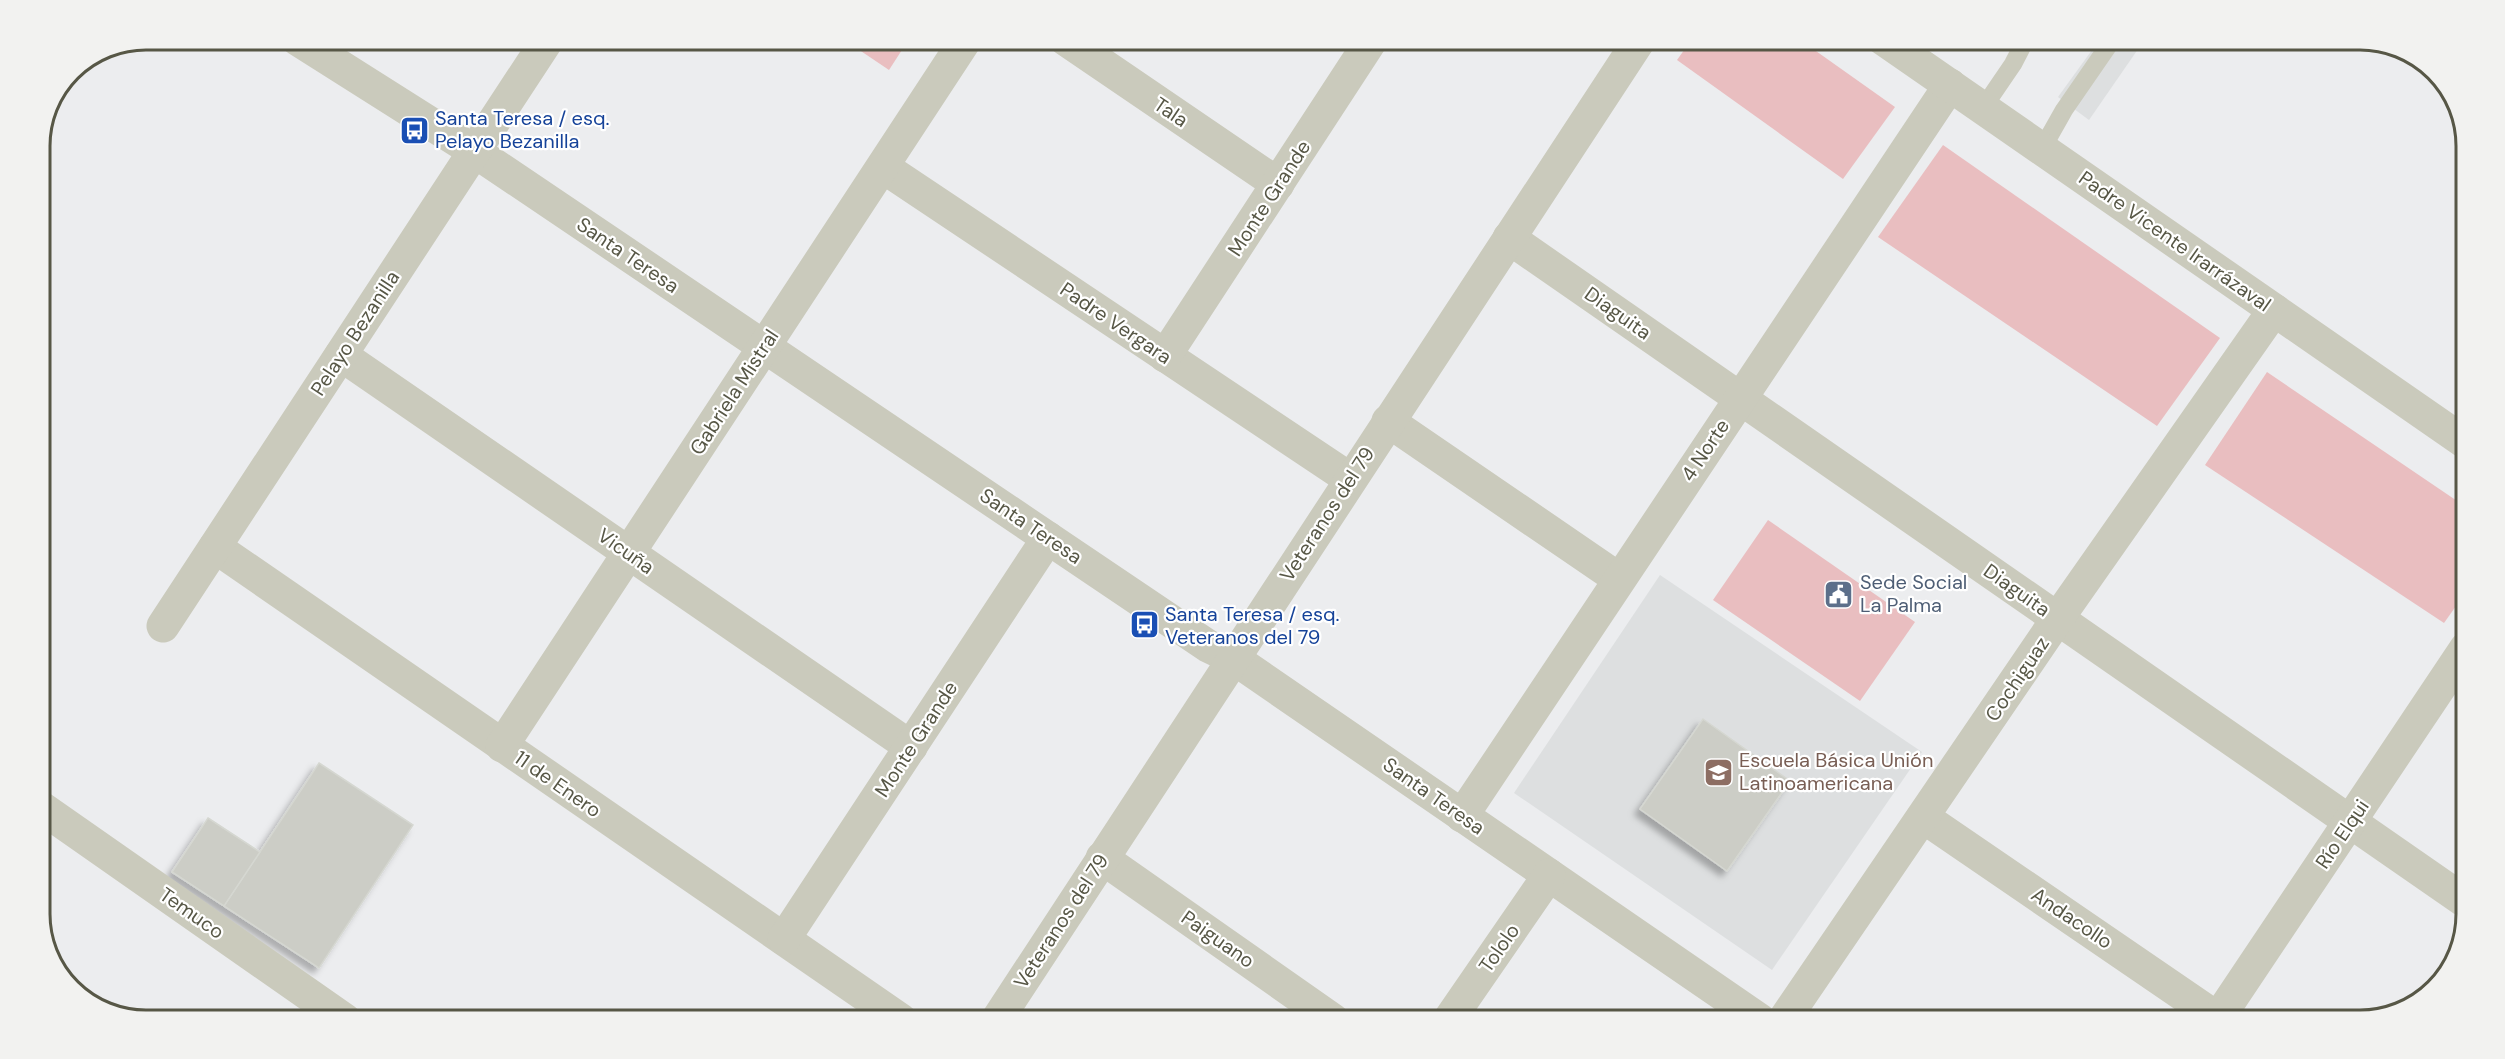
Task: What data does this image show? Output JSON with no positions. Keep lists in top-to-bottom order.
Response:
{
  "streets": {
    "street": [
      "Tala",
      "Monte Grande",
      "Padre Vicente Irarrázaval",
      "Santa Teresa",
      "Diaguita",
      "Padre Vergara",
      "Pelayo Bezanilla",
      "Gabriela Mistral",
      "4 Norte",
      "Veteranos del 79",
      "Vicuña",
      "Cochiguaz",
      "11 de Enero",
      "Río Elqui",
      "Temuco",
      "Andacollo",
      "Paiguano",
      "Tololo"
    ]
  },
  "crossings": [
    ["Tala", "Monte Grande"],
    ["Monte Grande", "Santa Teresa"],
    ["Monte Grande", "Padre Vergara"],
    ["Monte Grande", "Vicuña"],
    ["Monte Grande", "11 de Enero"],
    ["Padre Vicente Irarrázaval", "4 Norte"],
    ["Padre Vicente Irarrázaval", "Cochiguaz"],
    ["Santa Teresa", "Pelayo Bezanilla"],
    ["Santa Teresa", "Gabriela Mistral"],
    ["Santa Teresa", "4 Norte"],
    ["Santa Teresa", "Veteranos del 79"],
    ["Santa Teresa", "Tololo"],
    ["Diaguita", "4 Norte"],
    ["Diaguita", "Veteranos del 79"],
    ["Diaguita", "Cochiguaz"],
    ["Diaguita", "Río Elqui"],
    ["Padre Vergara", "Gabriela Mistral"],
    ["Padre Vergara", "Veteranos del 79"],
    ["Pelayo Bezanilla", "Vicuña"],
    ["Pelayo Bezanilla", "11 de Enero"],
    ["Gabriela Mistral", "Vicuña"],
    ["Gabriela Mistral", "11 de Enero"],
    ["Veteranos del 79", "Paiguano"],
    ["Cochiguaz", "Andacollo"]
  ],
  "places": {
    "bus stop": ["Santa Teresa / esq. Pelayo Bezanilla", "Santa Teresa / esq. Veteranos del 79"],
    "public building": ["Sede Social La Palma"],
    "school or university": ["Escuela Básica Unión Latinoamericana"]
  }
}
